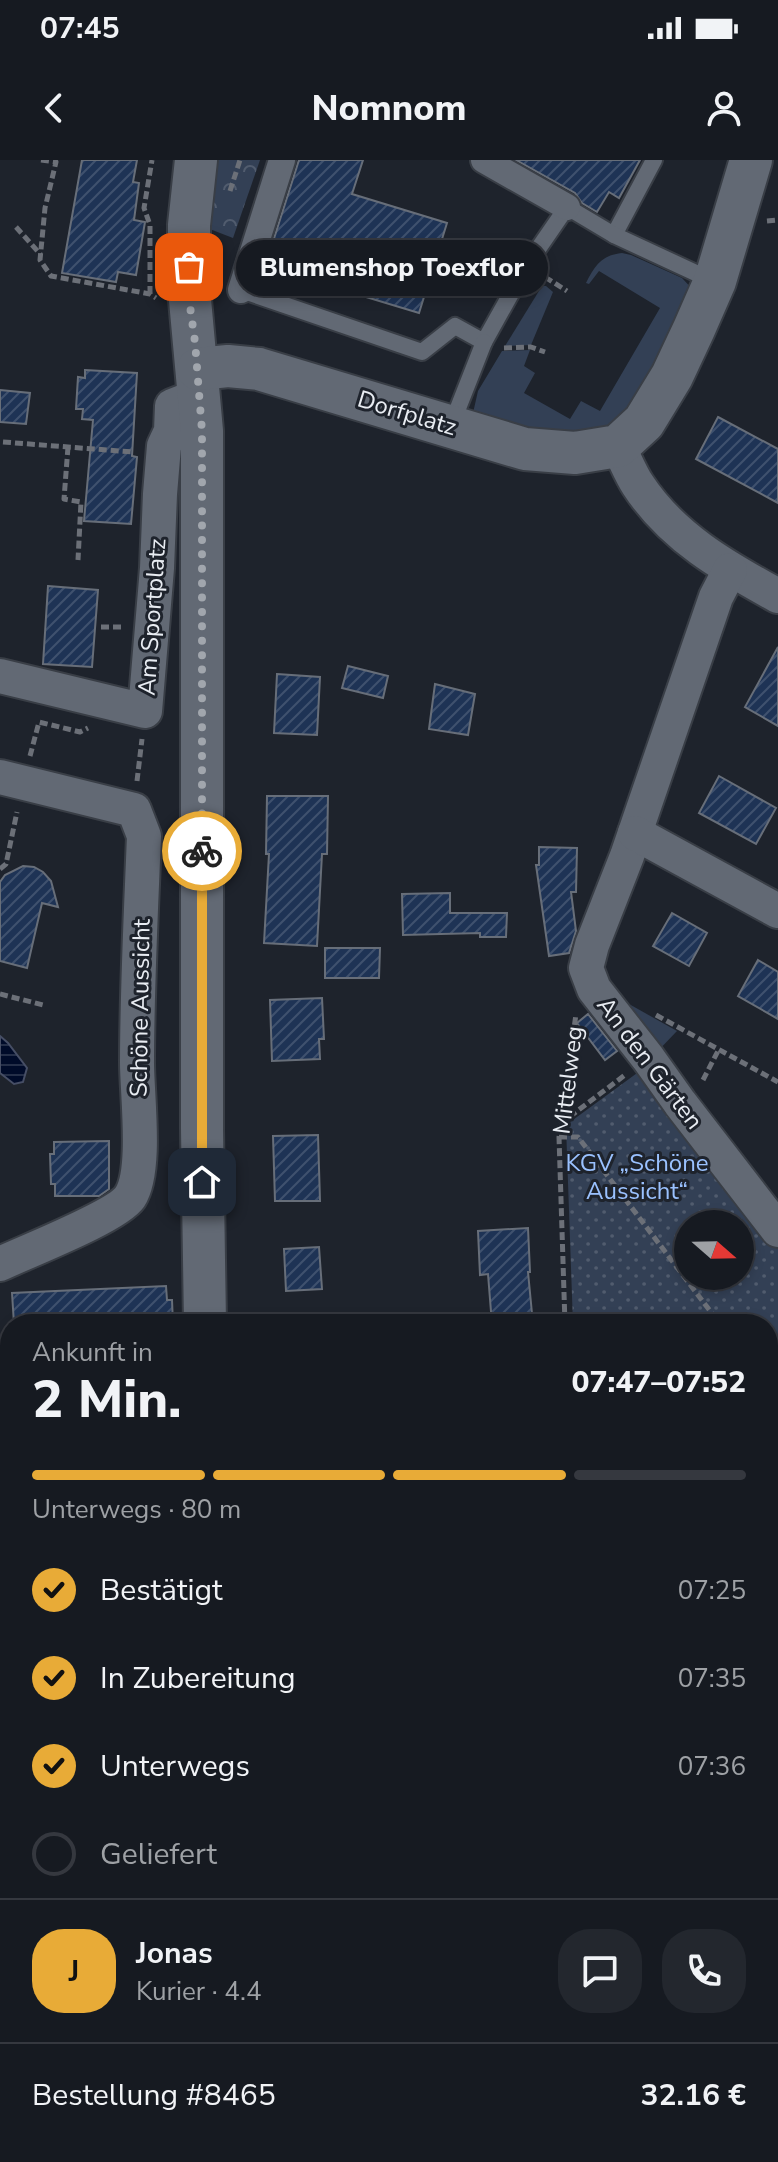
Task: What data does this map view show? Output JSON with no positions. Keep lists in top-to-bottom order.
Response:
{
  "streets": {
    "street": [
      "Dorfplatz",
      "Am Sportplatz",
      "Schöne Aussicht",
      "An den Gärten"
    ],
    "path": ["Mittelweg"]
  },
  "crossings": [
    ["Dorfplatz", "Am Sportplatz"],
    ["An den Gärten", "Mittelweg"]
  ],
  "parks": ["KGV „Schöne Aussicht“"],
  "places": ["Blumenshop Toexflor"],
  "north": "right",
  "page": {
    "status": "07:45",
    "header": "Nomnom",
    "bubble": "Blumenshop Toexflor",
    "heading": ["2 Min.", "Ankunft in", "07:47–07:52"],
    "panel": [
      "Jonas",
      "Kurier · 4.4",
      "Bestellung #8465",
      "32.16 €"
    ],
    "bar": "Unterwegs · 80 m",
    "list": [
      ["Bestätigt", "07:25"],
      ["In Zubereitung", "07:35"],
      ["Unterwegs", "07:36"],
      "Geliefert"
    ],
    "round": "J"
  }
}
